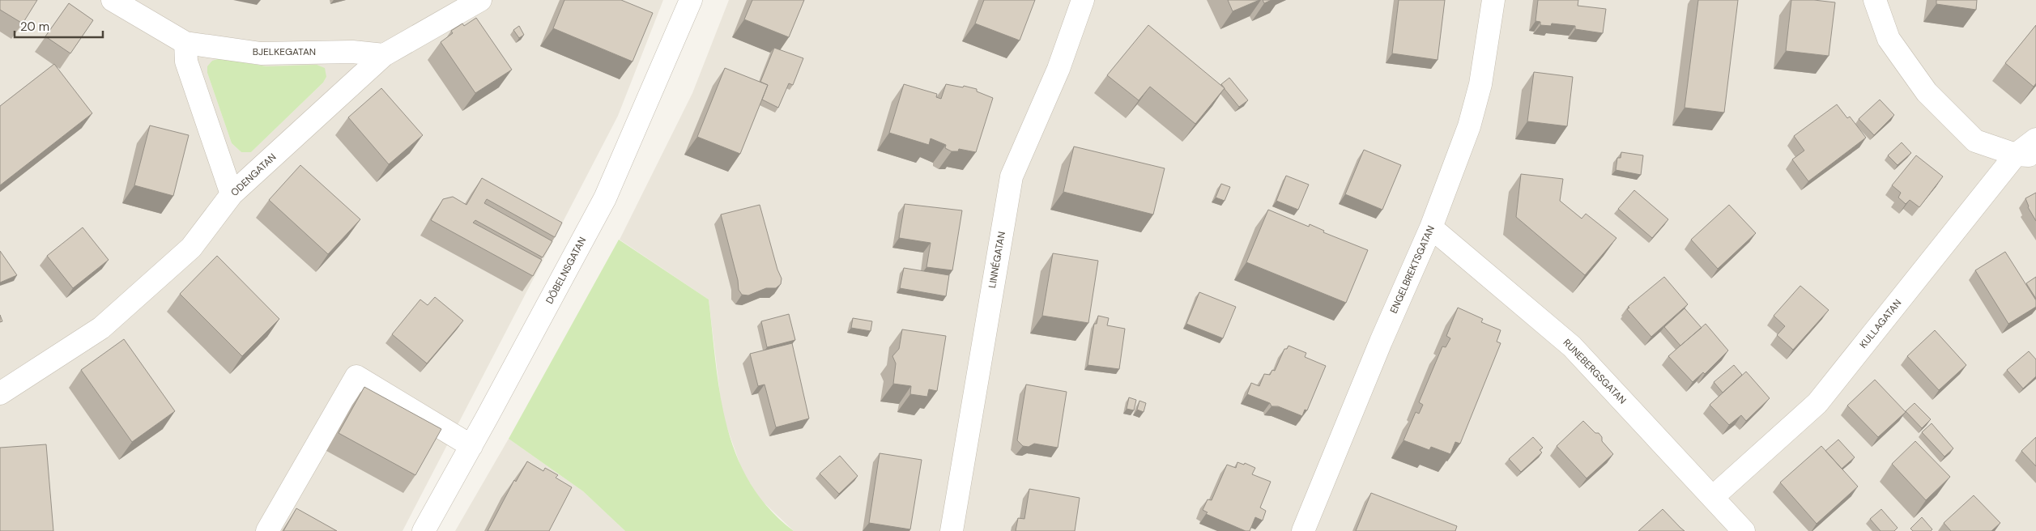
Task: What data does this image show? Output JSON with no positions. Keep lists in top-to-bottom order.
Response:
{
  "streets": {
    "street": [
      "BJELKEGATAN",
      "ODENGATAN",
      "LINNÉGATAN",
      "ENGELBREKTSGATAN",
      "DÖBELNSGATAN",
      "KULLAGATAN",
      "RUNEBERGSGATAN"
    ]
  },
  "crossings": [
    ["BJELKEGATAN", "ODENGATAN"],
    ["ENGELBREKTSGATAN", "RUNEBERGSGATAN"],
    ["KULLAGATAN", "RUNEBERGSGATAN"]
  ],
  "scale_bar": "20 m"
}
